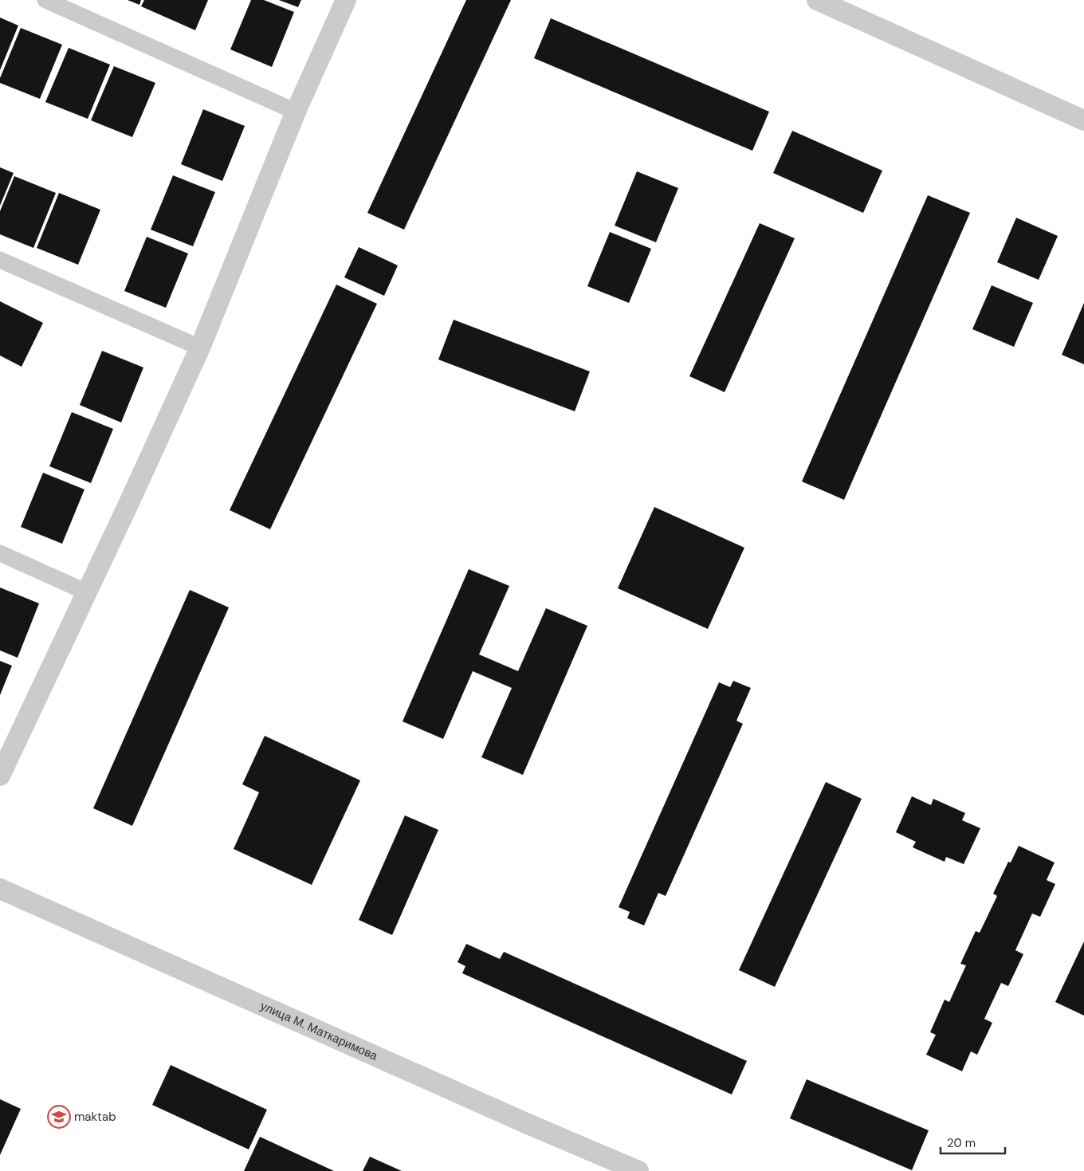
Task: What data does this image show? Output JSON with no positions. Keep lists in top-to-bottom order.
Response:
{
  "streets": {
    "street": ["улица М. Маткаримова"]
  },
  "places": {
    "school or university": ["maktab"]
  },
  "scale_bar": "20 m"
}
